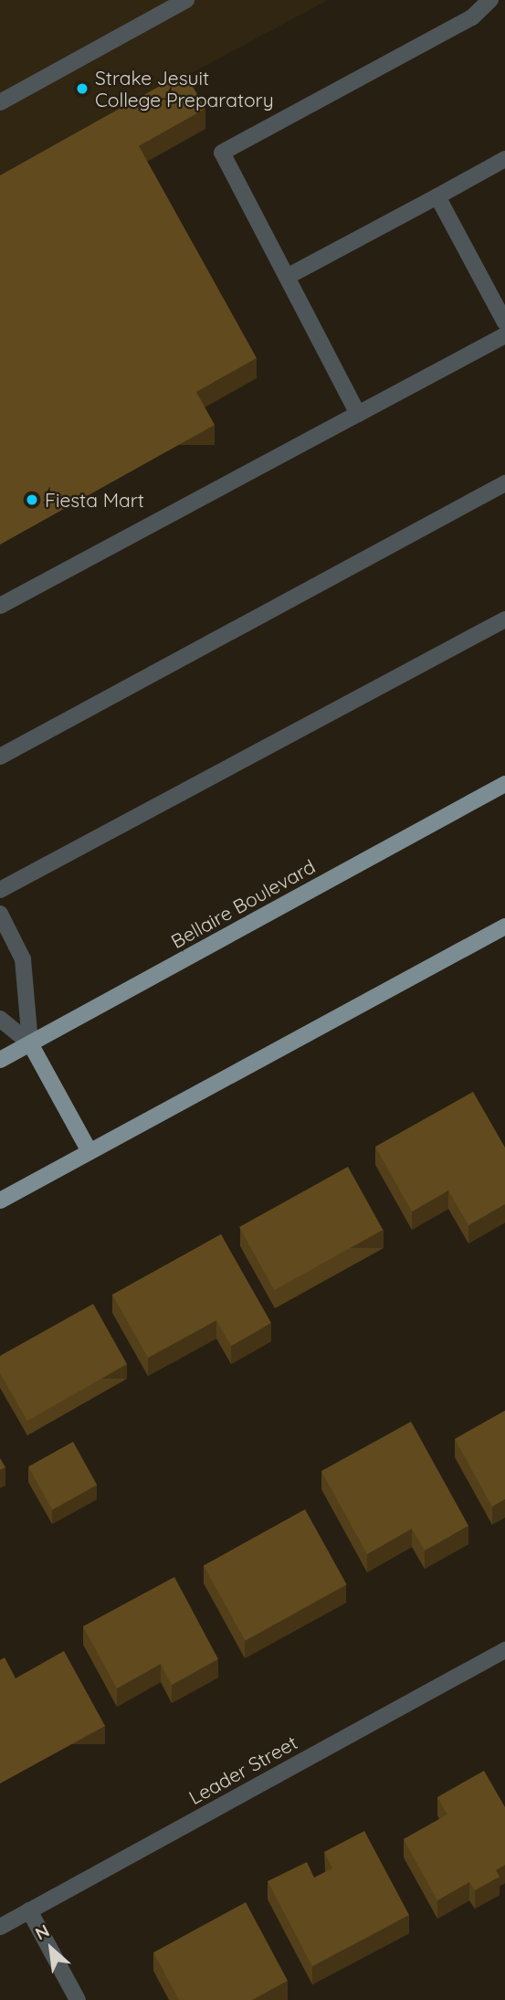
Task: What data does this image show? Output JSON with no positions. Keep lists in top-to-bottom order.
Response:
{
  "streets": {
    "main road": ["Bellaire Boulevard"],
    "street": ["Leader Street"]
  },
  "places": ["Strake Jesuit College Preparatory", "Fiesta Mart"],
  "north": "top left"
}
